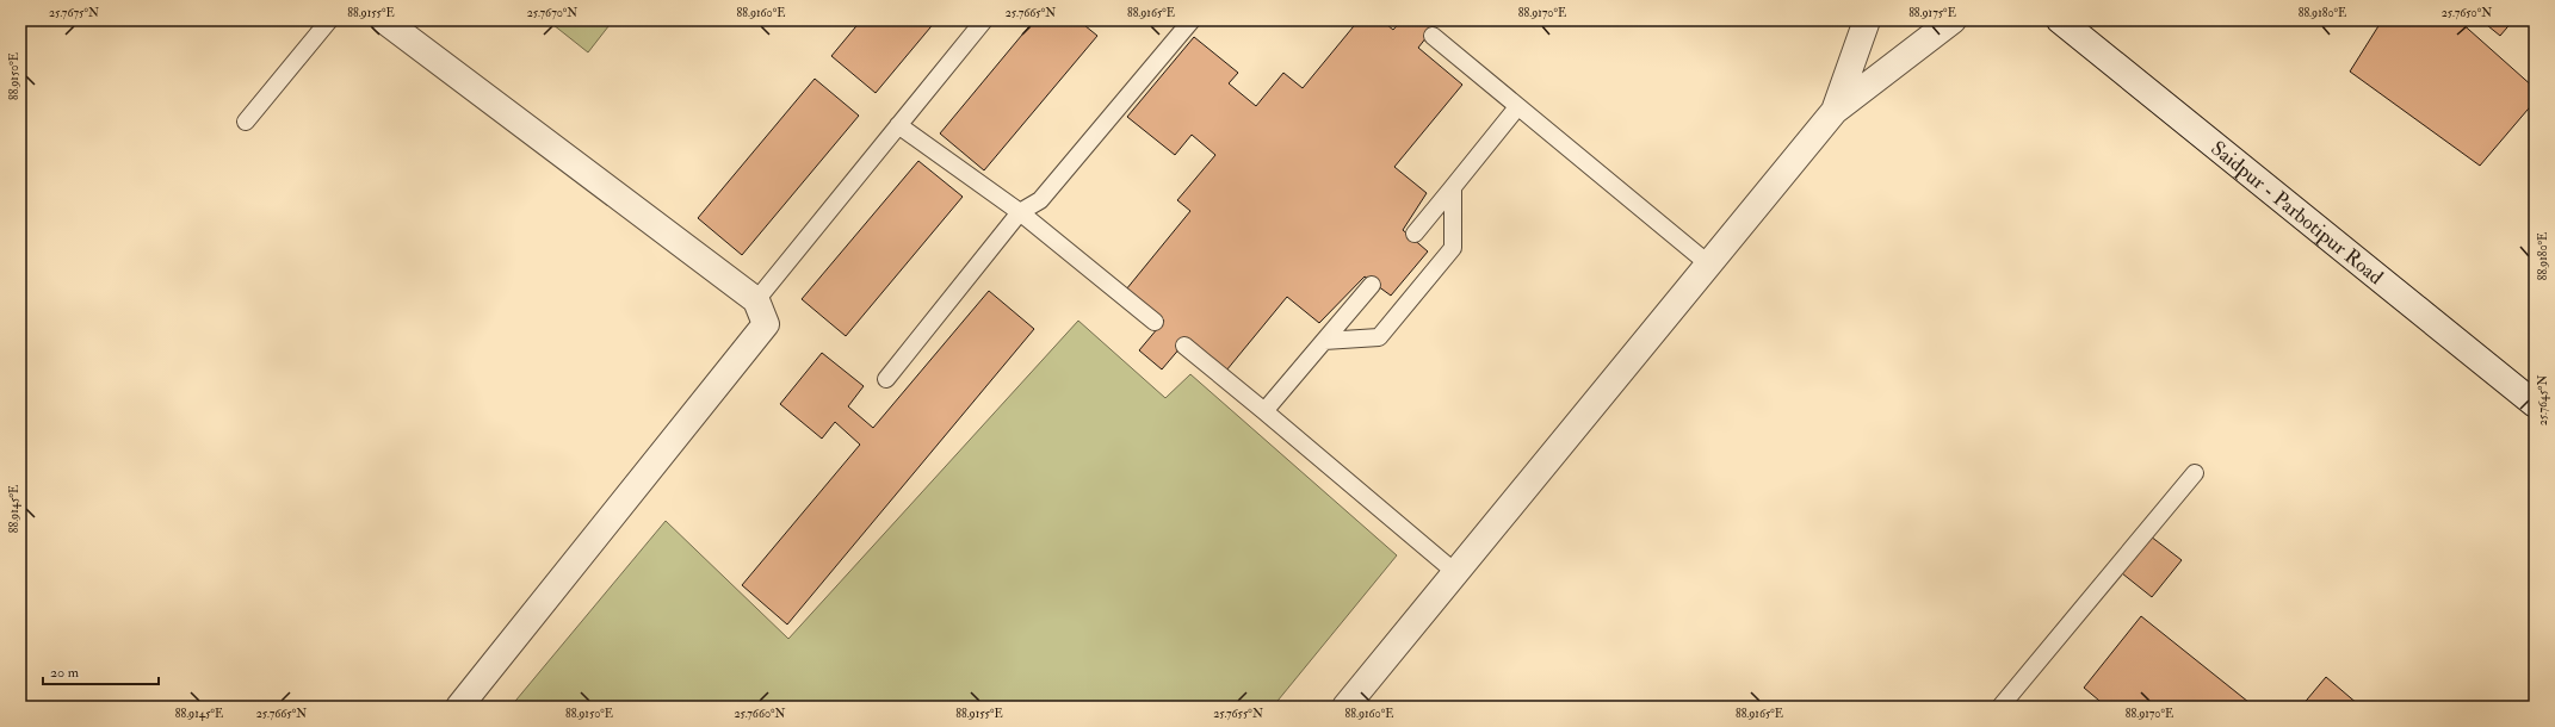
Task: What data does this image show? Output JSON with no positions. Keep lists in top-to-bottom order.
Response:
{
  "streets": {
    "street": ["Saidpur - Parbotipur Road"]
  },
  "scale_bar": "20 m",
  "coordinates": [
    "25.7675°N",
    "88.9155°E",
    "25.7670°N",
    "88.9160°E",
    "25.7665°N",
    "88.9165°E",
    "88.9170°E",
    "88.9175°E",
    "88.9180°E",
    "25.7650°N",
    "88.9150°E",
    "25.7645°N",
    "88.9145°E",
    "25.7660°N",
    "25.7655°N"
  ]
}
